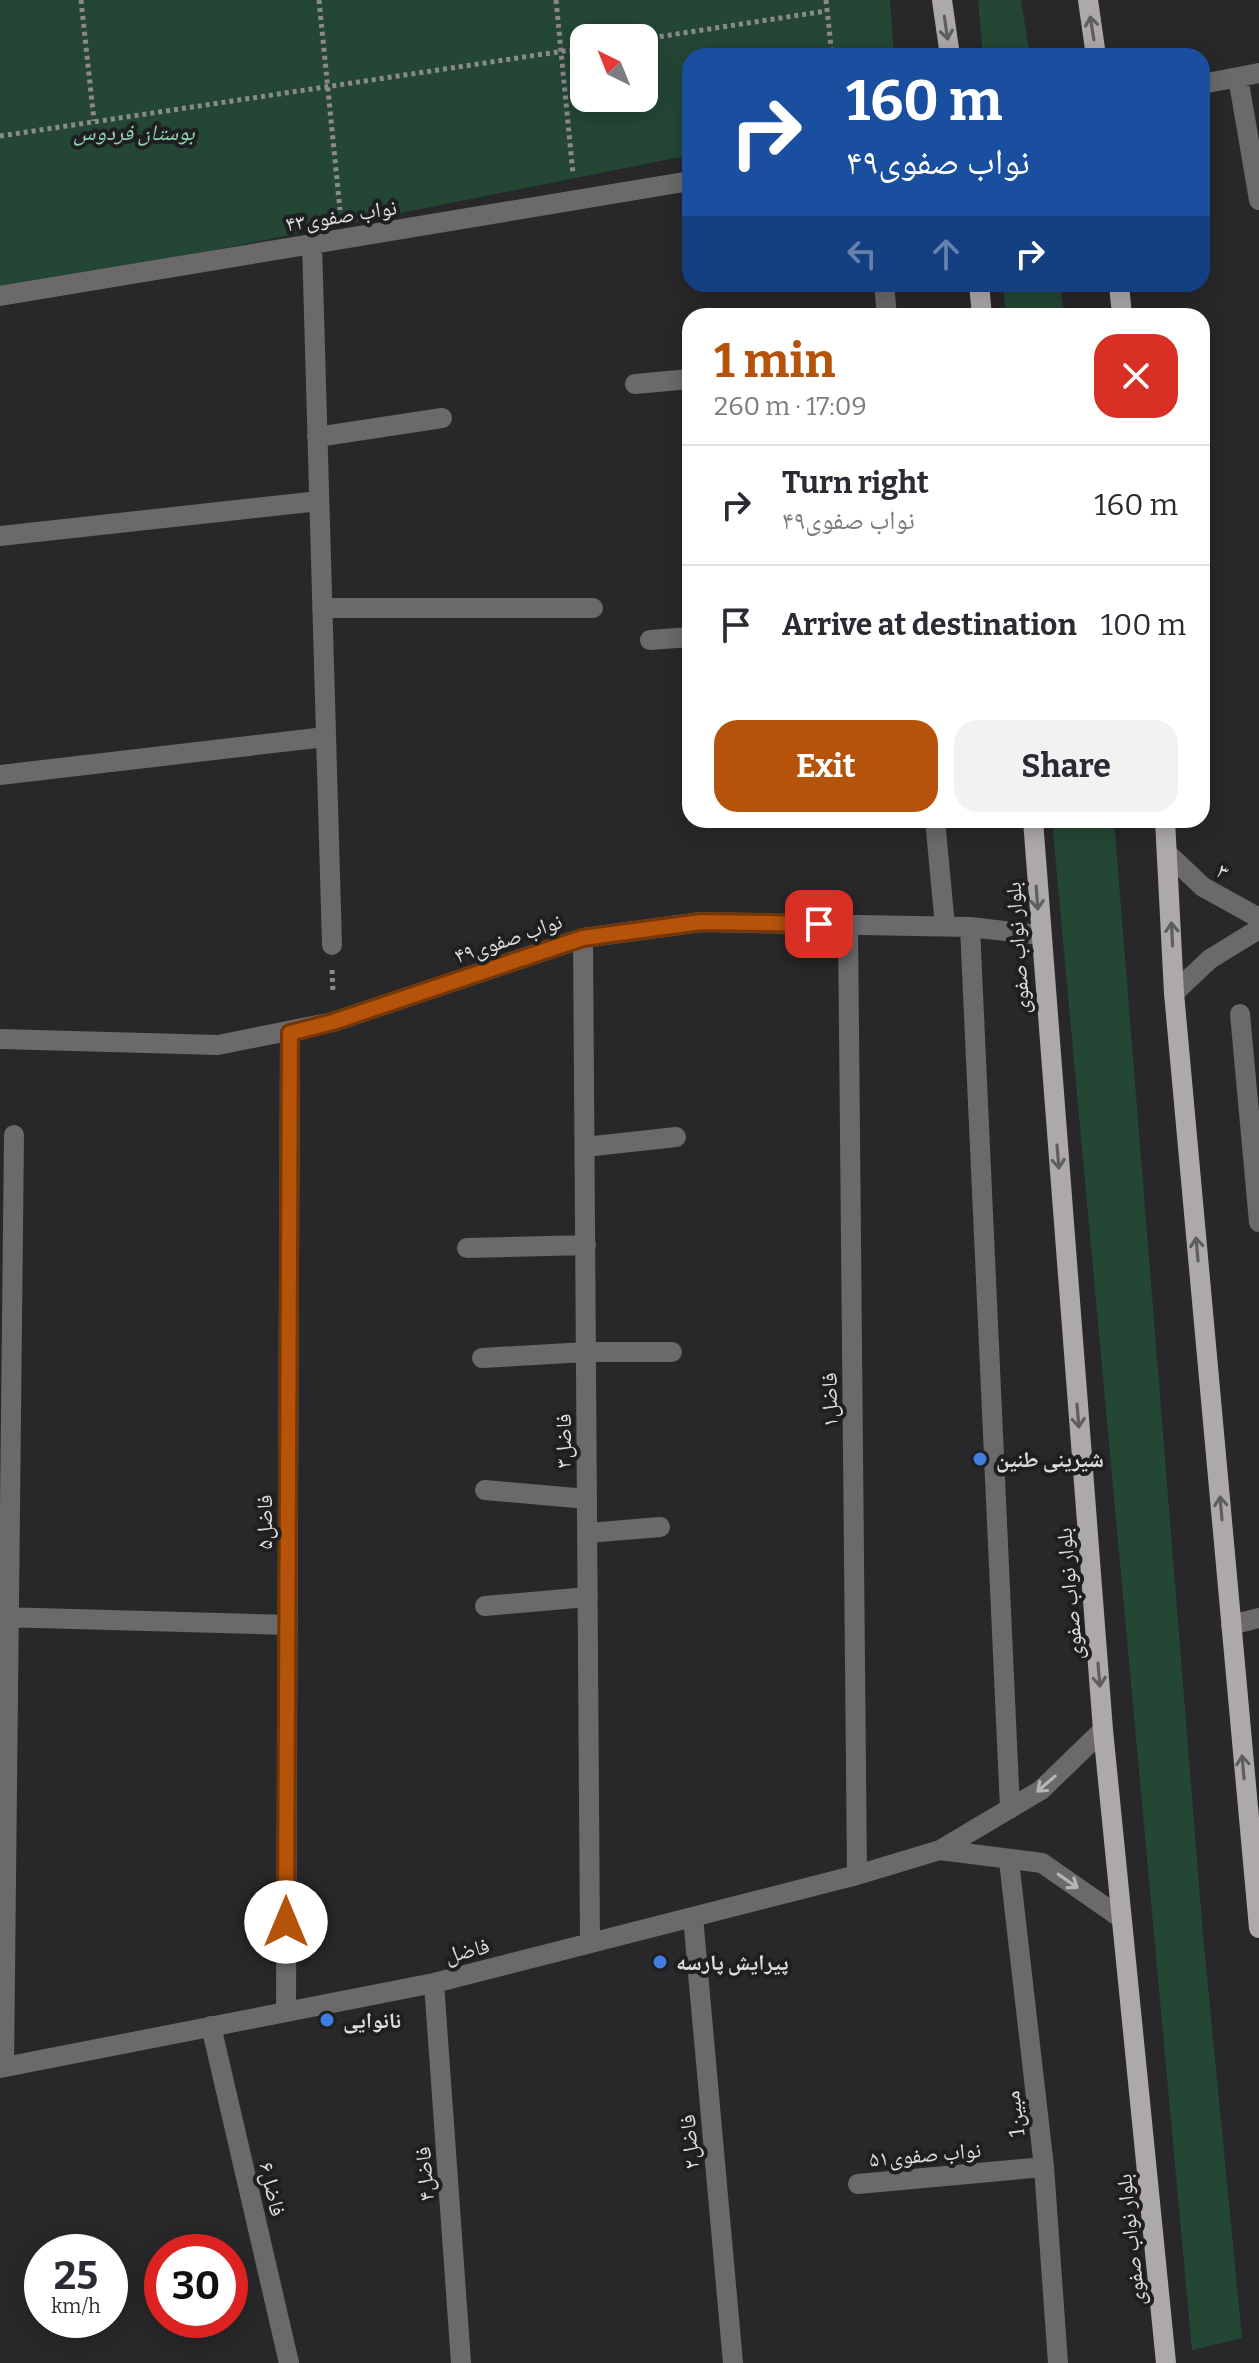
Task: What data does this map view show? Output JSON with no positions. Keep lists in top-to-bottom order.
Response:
{
  "streets": {
    "main road": ["بلوار نواب صفوی"],
    "street": [
      "۴۳نواب صفوی",
      "۳",
      "۴۹نواب صفوی",
      "۱فاضل",
      "۳فاضل",
      "۵فاضل",
      "فاضل",
      "1مبین",
      "۲فاضل",
      "۵۱نواب صفوی",
      "۴فاضل",
      "۶فاضل"
    ]
  },
  "crossings": [
    ["۴۹نواب صفوی", "بلوار نواب صفوی"],
    ["۴۹نواب صفوی", "۱فاضل"],
    ["۴۹نواب صفوی", "۳فاضل"],
    ["۴۹نواب صفوی", "۵فاضل"],
    ["بلوار نواب صفوی", "فاضل"],
    ["۱فاضل", "فاضل"],
    ["۳فاضل", "فاضل"],
    ["۵فاضل", "فاضل"],
    ["فاضل", "1مبین"],
    ["فاضل", "۲فاضل"],
    ["فاضل", "۴فاضل"],
    ["فاضل", "۶فاضل"],
    ["1مبین", "۵۱نواب صفوی"]
  ],
  "parks": ["بوستان فردوس"],
  "places": ["شیرینی طنین", "پیرایش پارسه", "نانوایی"],
  "north": "top left",
  "page": {
    "turn": ["160 m", "۴۹نواب صفوی"],
    "heading": ["1 min", "260 m · 17:09"],
    "list": [
      {
        "name": "Turn right",
        "note": "۴۹نواب صفوی",
        "value": "160 m"
      },
      {
        "name": "Arrive at destination",
        "value": "100 m"
      }
    ],
    "buttons": ["Exit", "Share"],
    "speed": "25 km/h",
    "limit": "30"
  }
}
